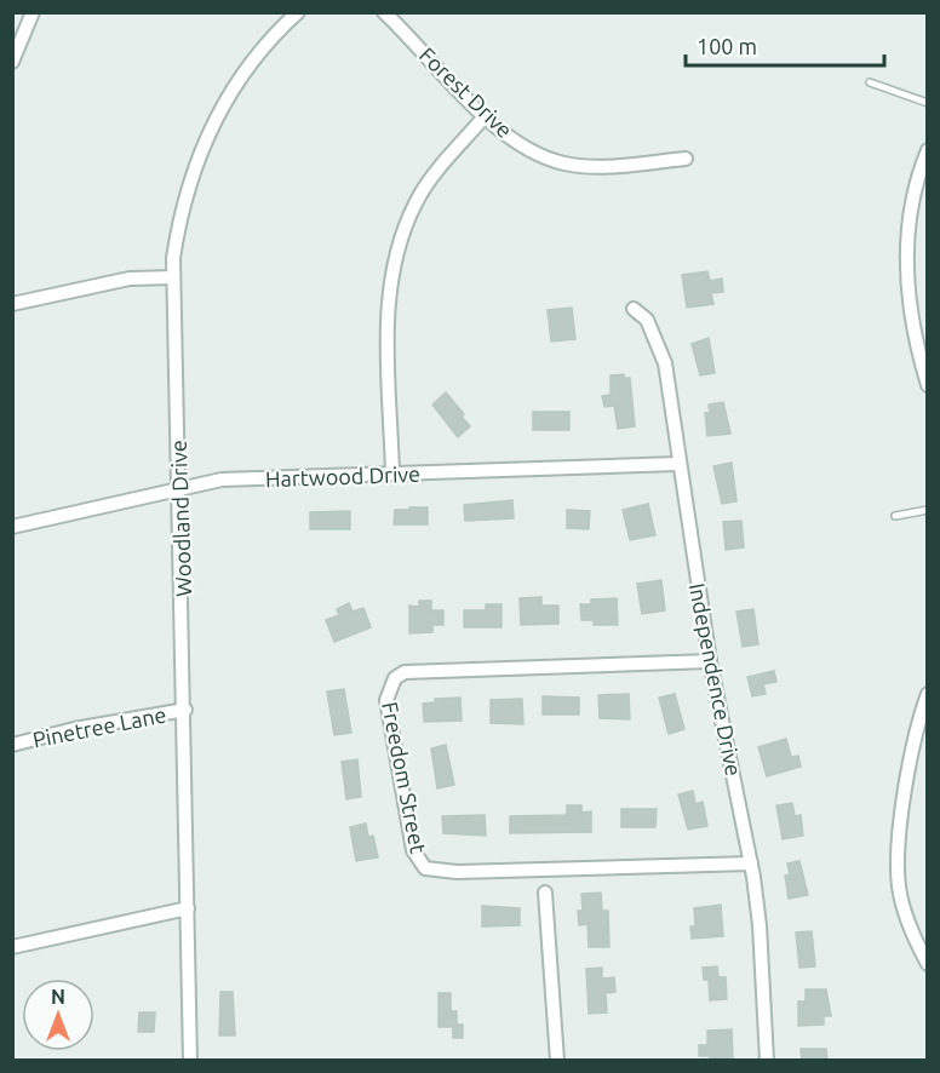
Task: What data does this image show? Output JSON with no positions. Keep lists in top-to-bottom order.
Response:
{
  "streets": {
    "street": [
      "Forest Drive",
      "Hartwood Drive",
      "Woodland Drive",
      "Independence Drive",
      "Pinetree Lane",
      "Freedom Street"
    ]
  },
  "crossings": [
    ["Hartwood Drive", "Woodland Drive"],
    ["Hartwood Drive", "Independence Drive"],
    ["Woodland Drive", "Pinetree Lane"],
    ["Independence Drive", "Freedom Street"]
  ],
  "scale_bar": "100 m",
  "north": "top"
}
